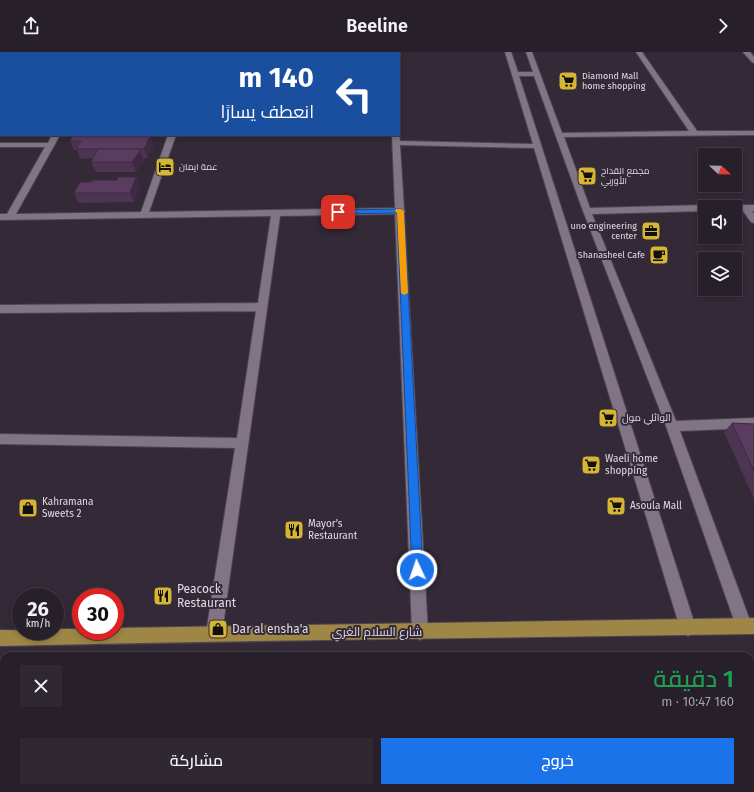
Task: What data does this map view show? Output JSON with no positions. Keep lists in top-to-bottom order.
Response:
{
  "streets": {
    "main road": ["شارع السلام الغري"]
  },
  "places": {
    "supermarket": [
      "Diamond Mall home shopping",
      "مجمع القداح الأوربي",
      "الوائلي مول",
      "Waeli home shopping",
      "Asoula Mall"
    ],
    "hotel": ["عمة ايمان"],
    "office": ["uno engineering center"],
    "cafe": ["Shanasheel Cafe"],
    "shop": ["Kahramana Sweets 2", "Dar al ensha'a"],
    "restaurant": ["Mayor's Restaurant", "Peacock Restaurant"]
  },
  "north": "right",
  "page": {
    "header": "Beeline",
    "turn": ["140 m", "انعطف يسارًا"],
    "speed": "26 km/h",
    "limit": "30",
    "heading": ["1 دقيقة", "160 m · 10:47"],
    "buttons": ["خروج", "مشاركة"]
  }
}
